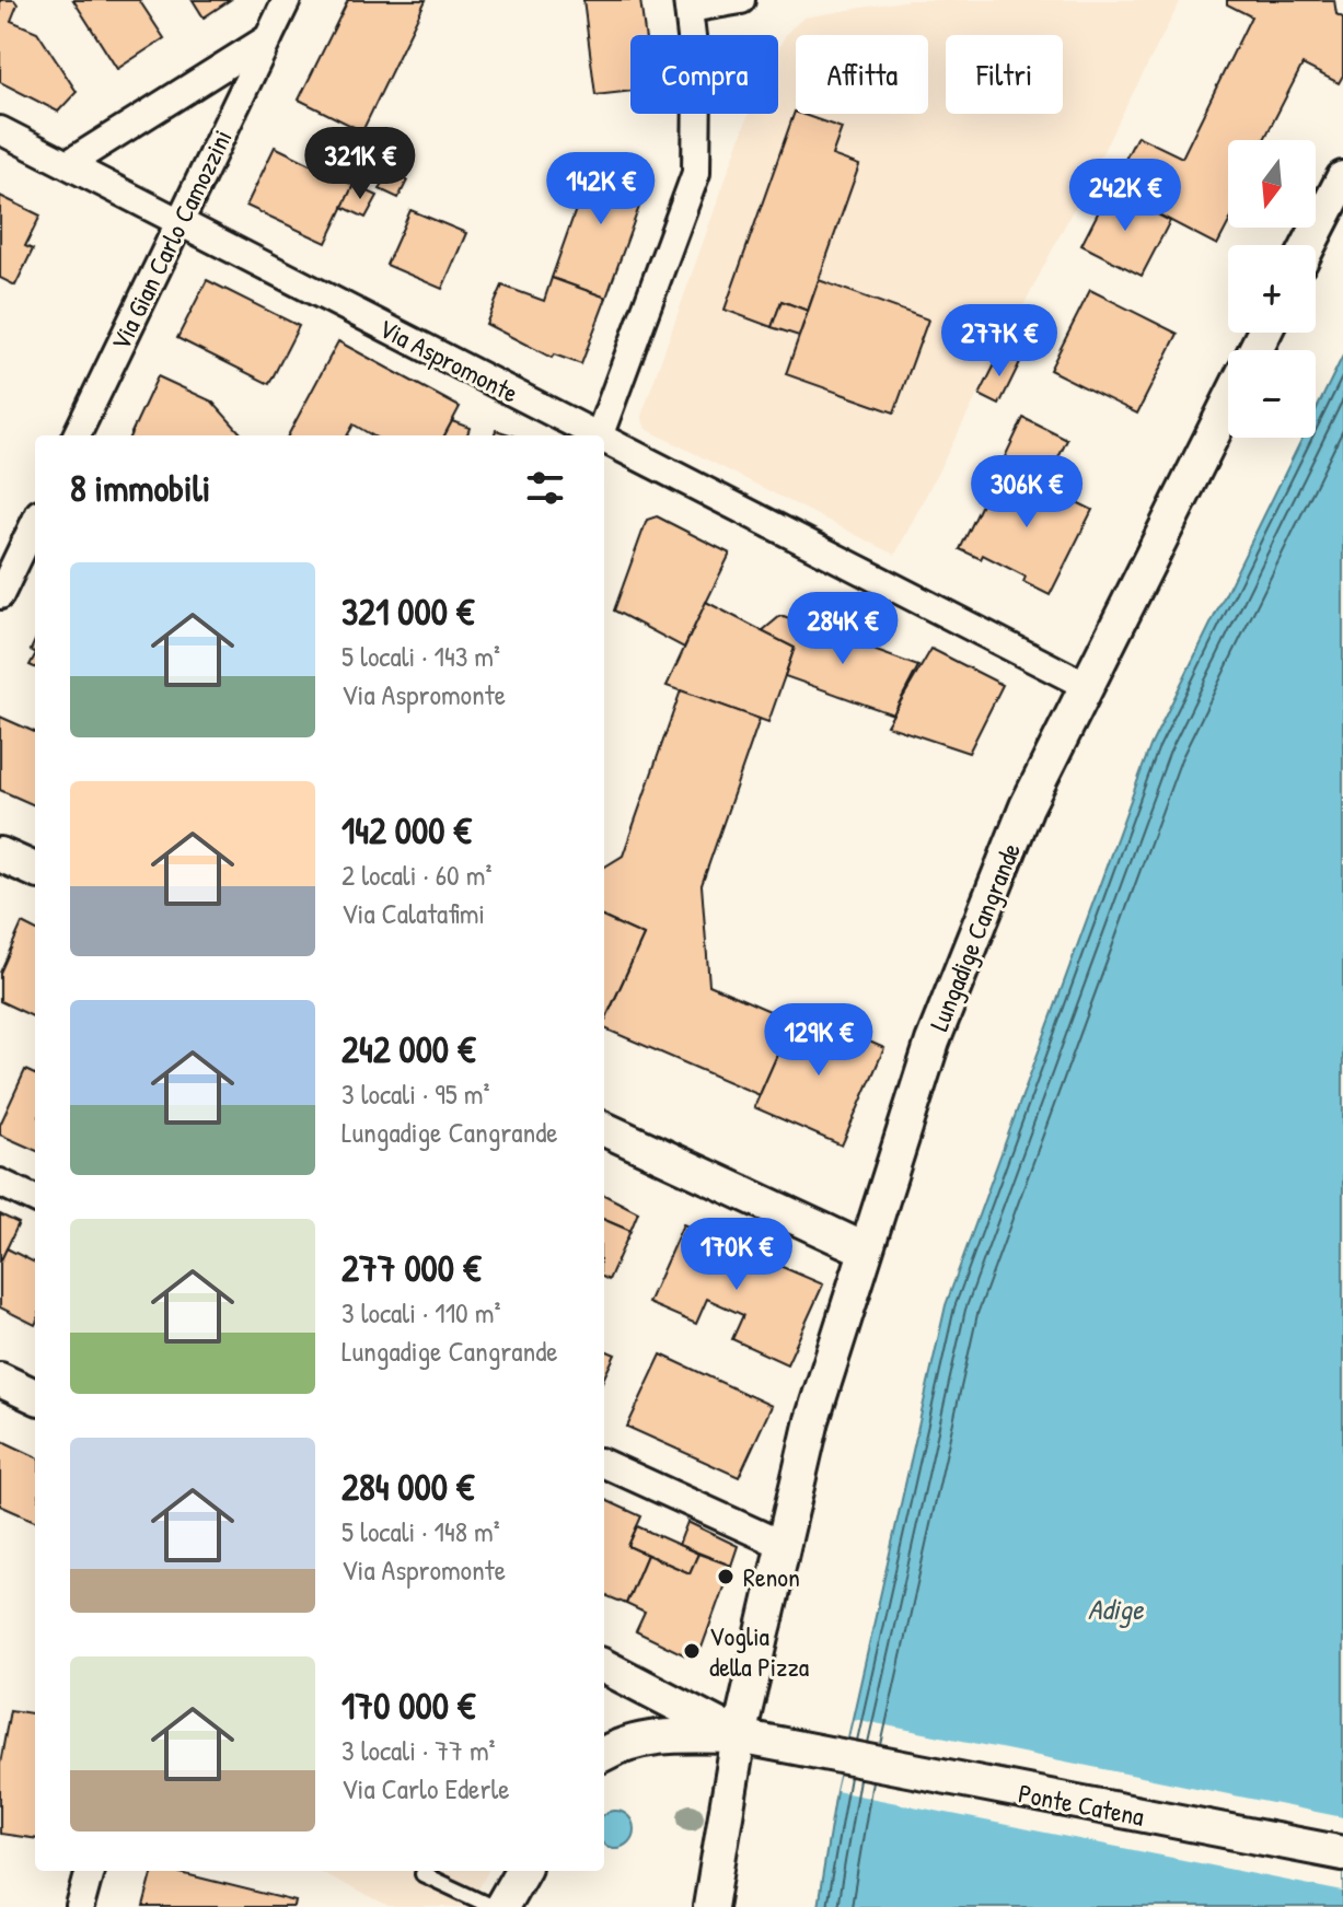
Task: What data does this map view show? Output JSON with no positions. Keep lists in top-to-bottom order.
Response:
{
  "streets": {
    "street": [
      "Via Gian Carlo Camozzini",
      "Via Aspromonte",
      "Lungadige Cangrande",
      "Ponte Catena"
    ]
  },
  "crossings": [
    ["Via Gian Carlo Camozzini", "Via Aspromonte"],
    ["Via Aspromonte", "Lungadige Cangrande"],
    ["Lungadige Cangrande", "Ponte Catena"]
  ],
  "water": ["Adige"],
  "places": ["Renon", "Voglia della Pizza"],
  "north": "bottom",
  "page": {
    "chip": ["Compra", "Affitta", "Filtri"],
    "price": [
      "321K €",
      "142K €",
      "242K €",
      "277K €",
      "306K €",
      "284K €",
      "129K €",
      "170K €"
    ],
    "map_buttons": ["+", "−"],
    "heading": "8 immobili",
    "list": [
      {
        "name": "321 000 €",
        "note": "5 locali · 143 m² · Via Aspromonte"
      },
      {
        "name": "142 000 €",
        "note": "2 locali · 60 m² · Via Calatafimi"
      },
      {
        "name": "242 000 €",
        "note": "3 locali · 95 m² · Lungadige Cangrande"
      },
      {
        "name": "277 000 €",
        "note": "3 locali · 110 m² · Lungadige Cangrande"
      },
      {
        "name": "284 000 €",
        "note": "5 locali · 148 m² · Via Aspromonte"
      },
      {
        "name": "170 000 €",
        "note": "3 locali · 77 m² · Via Carlo Ederle"
      }
    ]
  }
}
